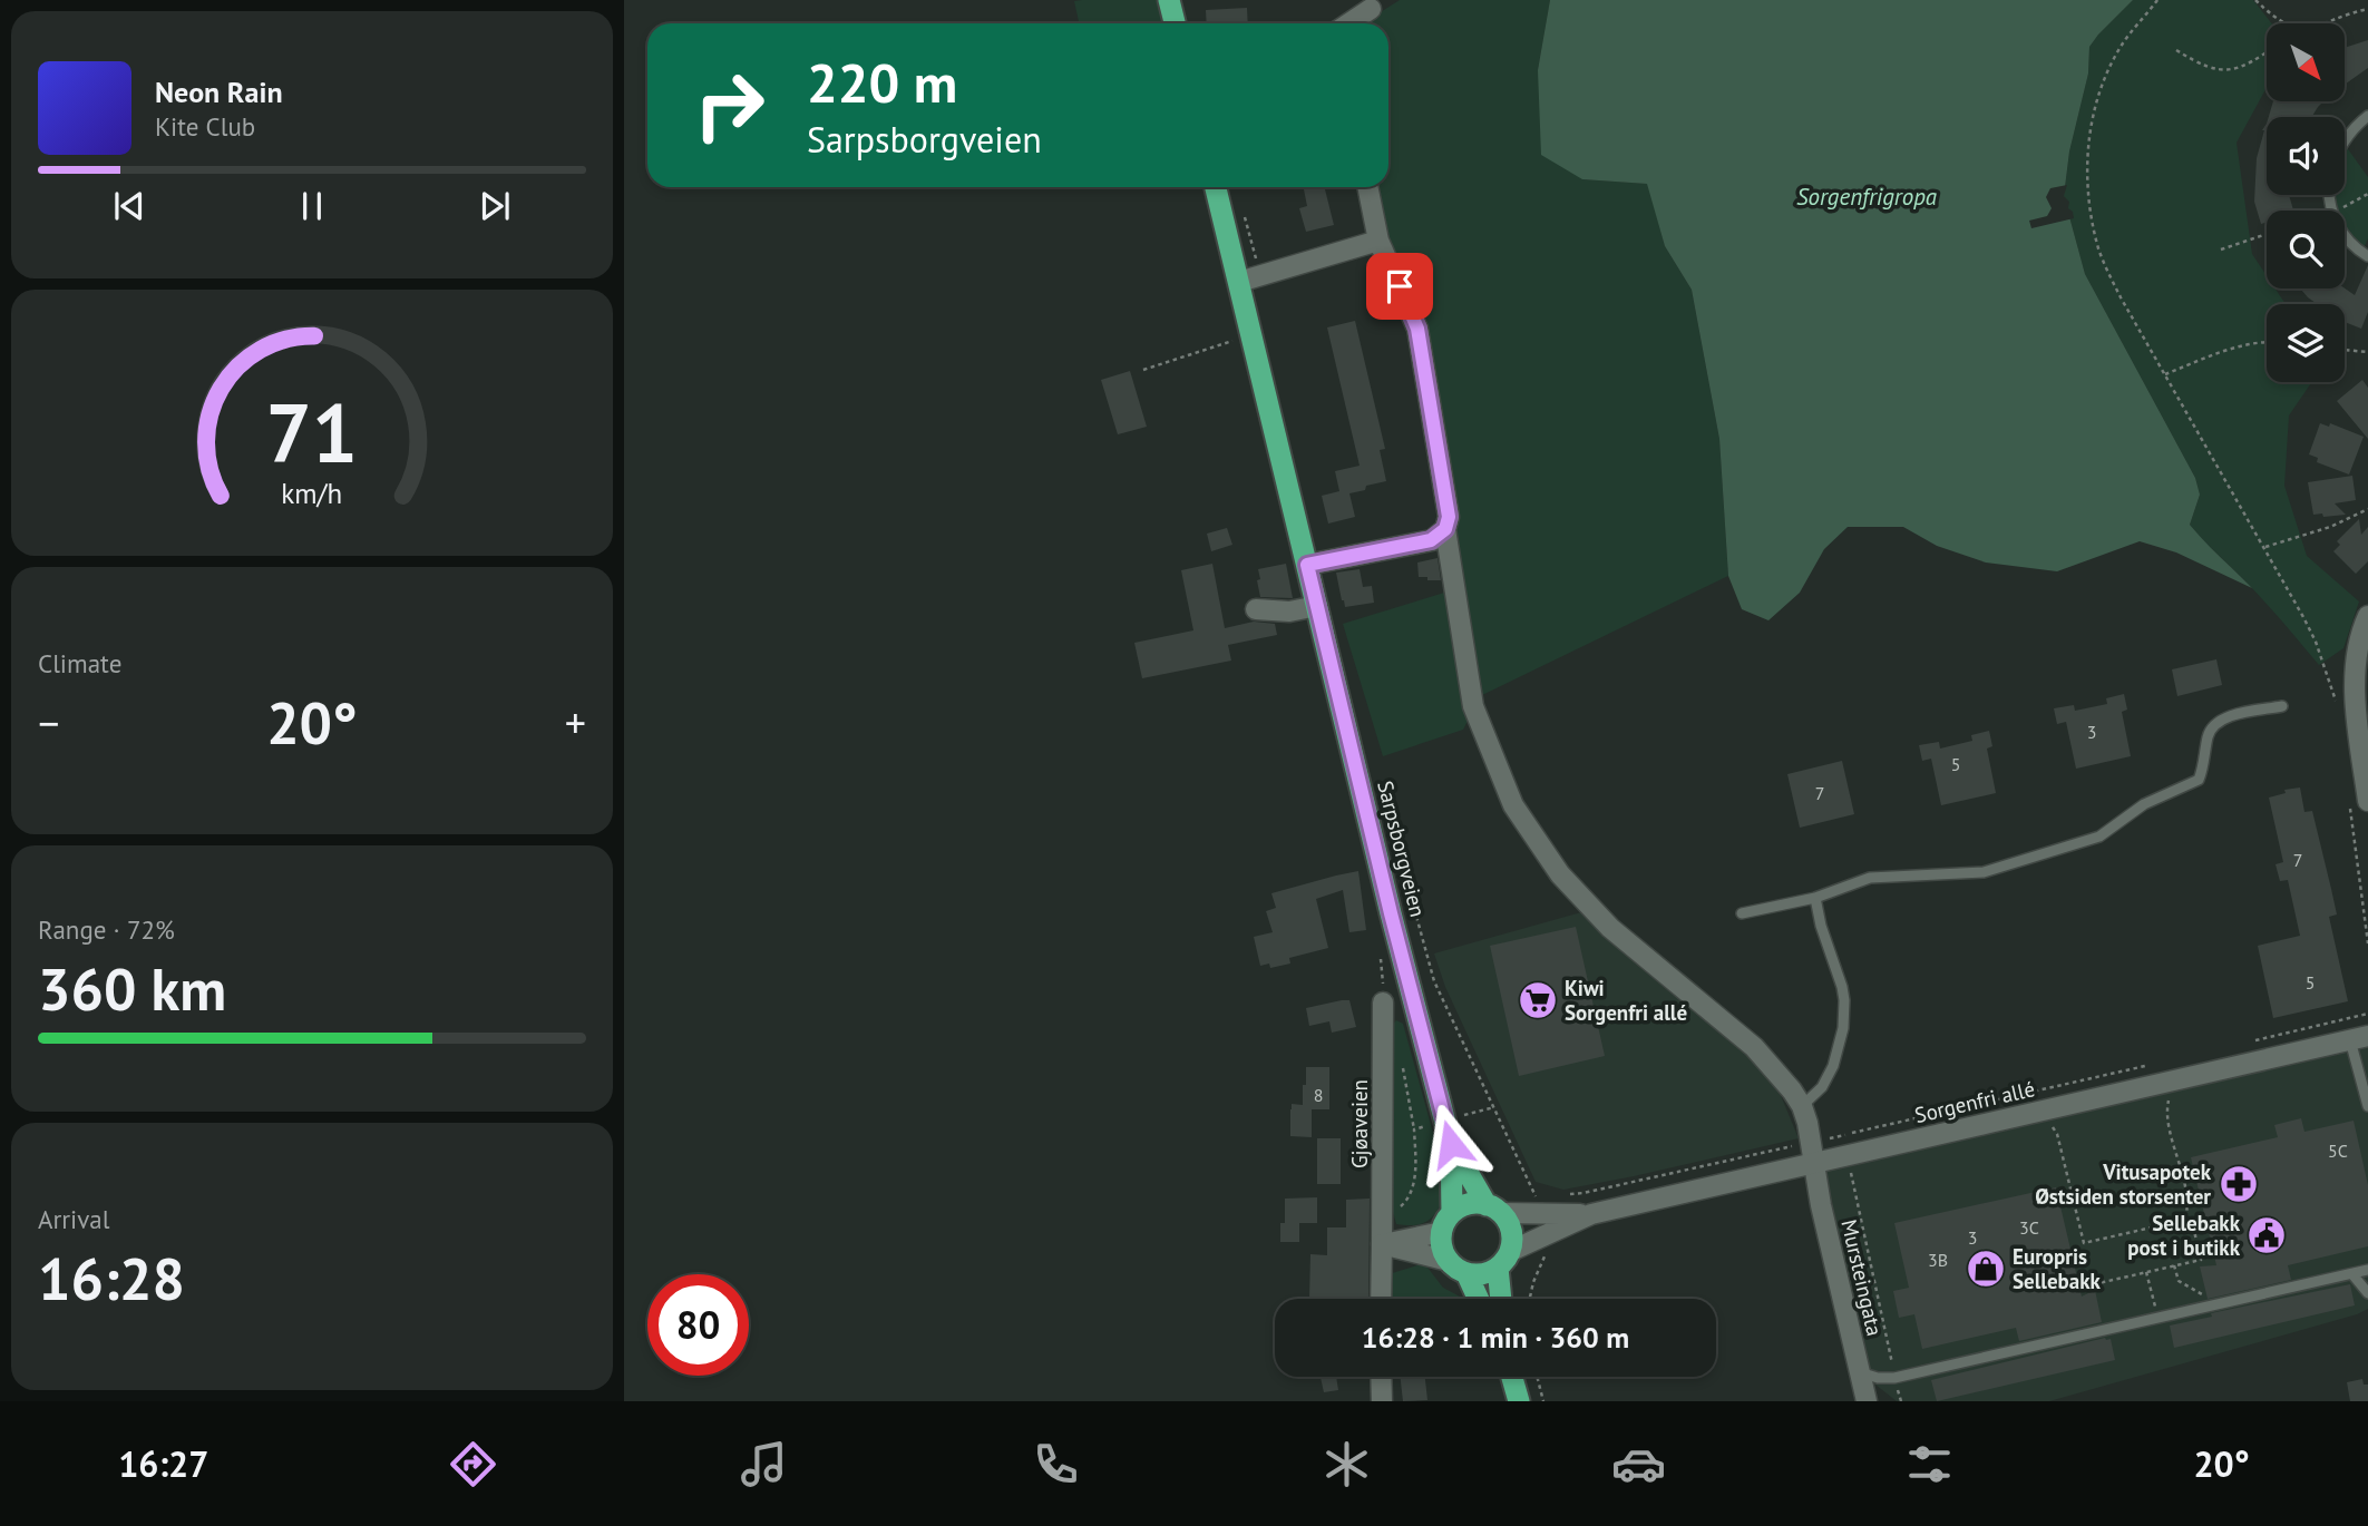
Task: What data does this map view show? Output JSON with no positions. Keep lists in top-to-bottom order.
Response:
{
  "streets": {
    "highway": ["Sarpsborgveien"],
    "street": ["Sorgenfri allé", "Gjøaveien", "Mursteingata"]
  },
  "crossings": [
    ["Sorgenfri allé", "Mursteingata"]
  ],
  "water": ["Sorgenfrigropa"],
  "places": {
    "supermarket": ["Kiwi Sorgenfri allé"],
    "pharmacy": ["Vitusapotek Østsiden storsenter"],
    "public building": ["Sellebakk post i butikk"],
    "shop": ["Europris Sellebakk"]
  },
  "house_numbers": [
    "3",
    "5",
    "7",
    "7",
    "5",
    "8",
    "5C",
    "3C",
    "3",
    "3B"
  ],
  "north": "bottom right",
  "page": {
    "turn": ["220 m", "Sarpsborgveien"],
    "song": ["Neon Rain", "Kite Club"],
    "tile": [
      "Climate",
      ["Range · 72%", "360 km"],
      ["Arrival", "16:28"]
    ],
    "heat": ["−", "20°", "+"],
    "limit": "80",
    "trip": "16:28 · 1 min · 360 m",
    "tabs": ["16:27", "20°"],
    "gauge": ["71", "km/h"]
  }
}
